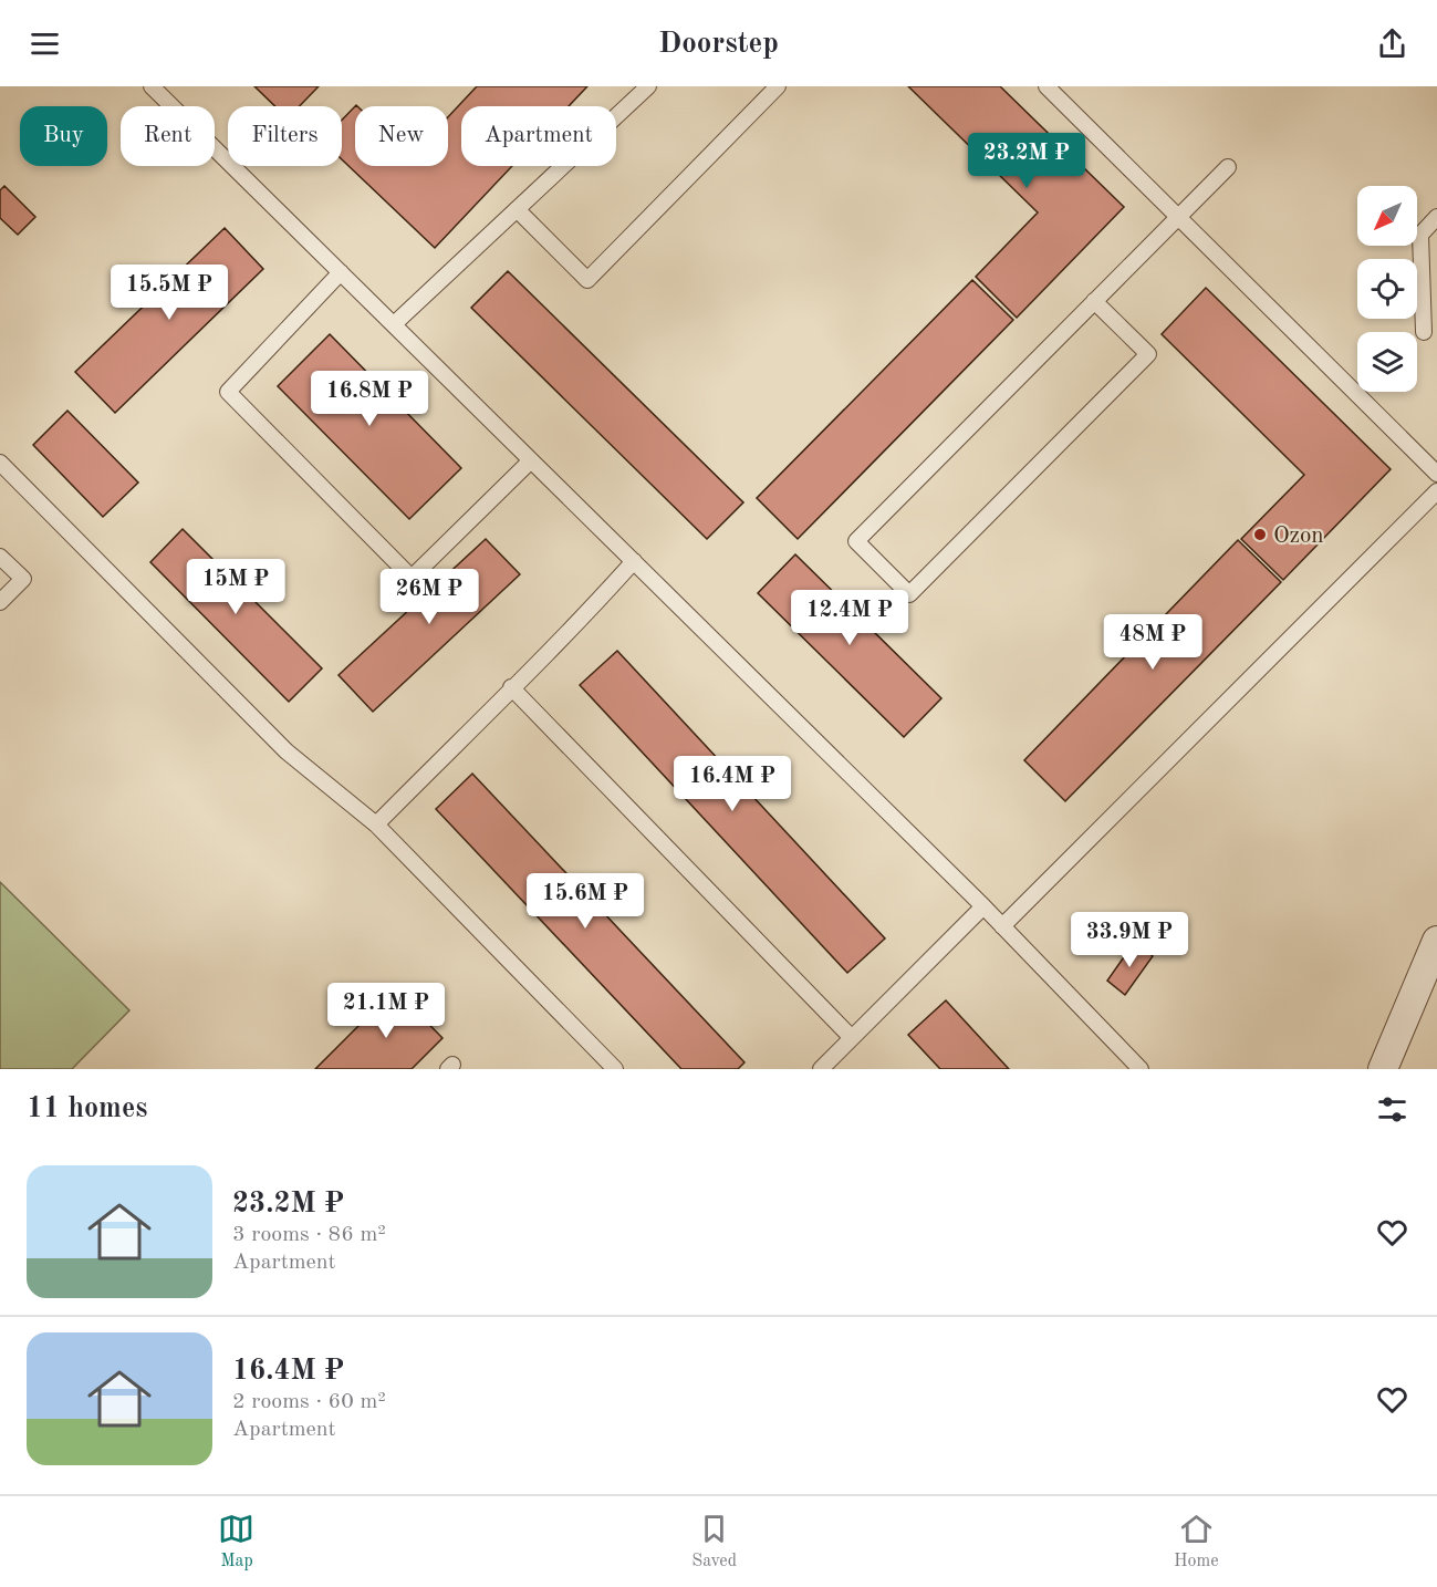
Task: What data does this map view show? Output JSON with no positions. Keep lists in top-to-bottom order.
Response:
{
  "places": ["Ozon"],
  "north": "bottom left",
  "page": {
    "header": "Doorstep",
    "chip": [
      "Buy",
      "Rent",
      "Filters",
      "New",
      "Apartment"
    ],
    "price": [
      "23.2M ₽",
      "15.5M ₽",
      "16.8M ₽",
      "15M ₽",
      "26M ₽",
      "12.4M ₽",
      "48M ₽",
      "16.4M ₽",
      "15.6M ₽",
      "33.9M ₽",
      "21.1M ₽"
    ],
    "heading": "11 homes",
    "list": [
      {
        "name": "23.2M ₽",
        "note": "3 rooms · 86 m² · Apartment"
      },
      {
        "name": "16.4M ₽",
        "note": "2 rooms · 60 m² · Apartment"
      }
    ],
    "tabs": ["Map", "Saved", "Home"]
  }
}
